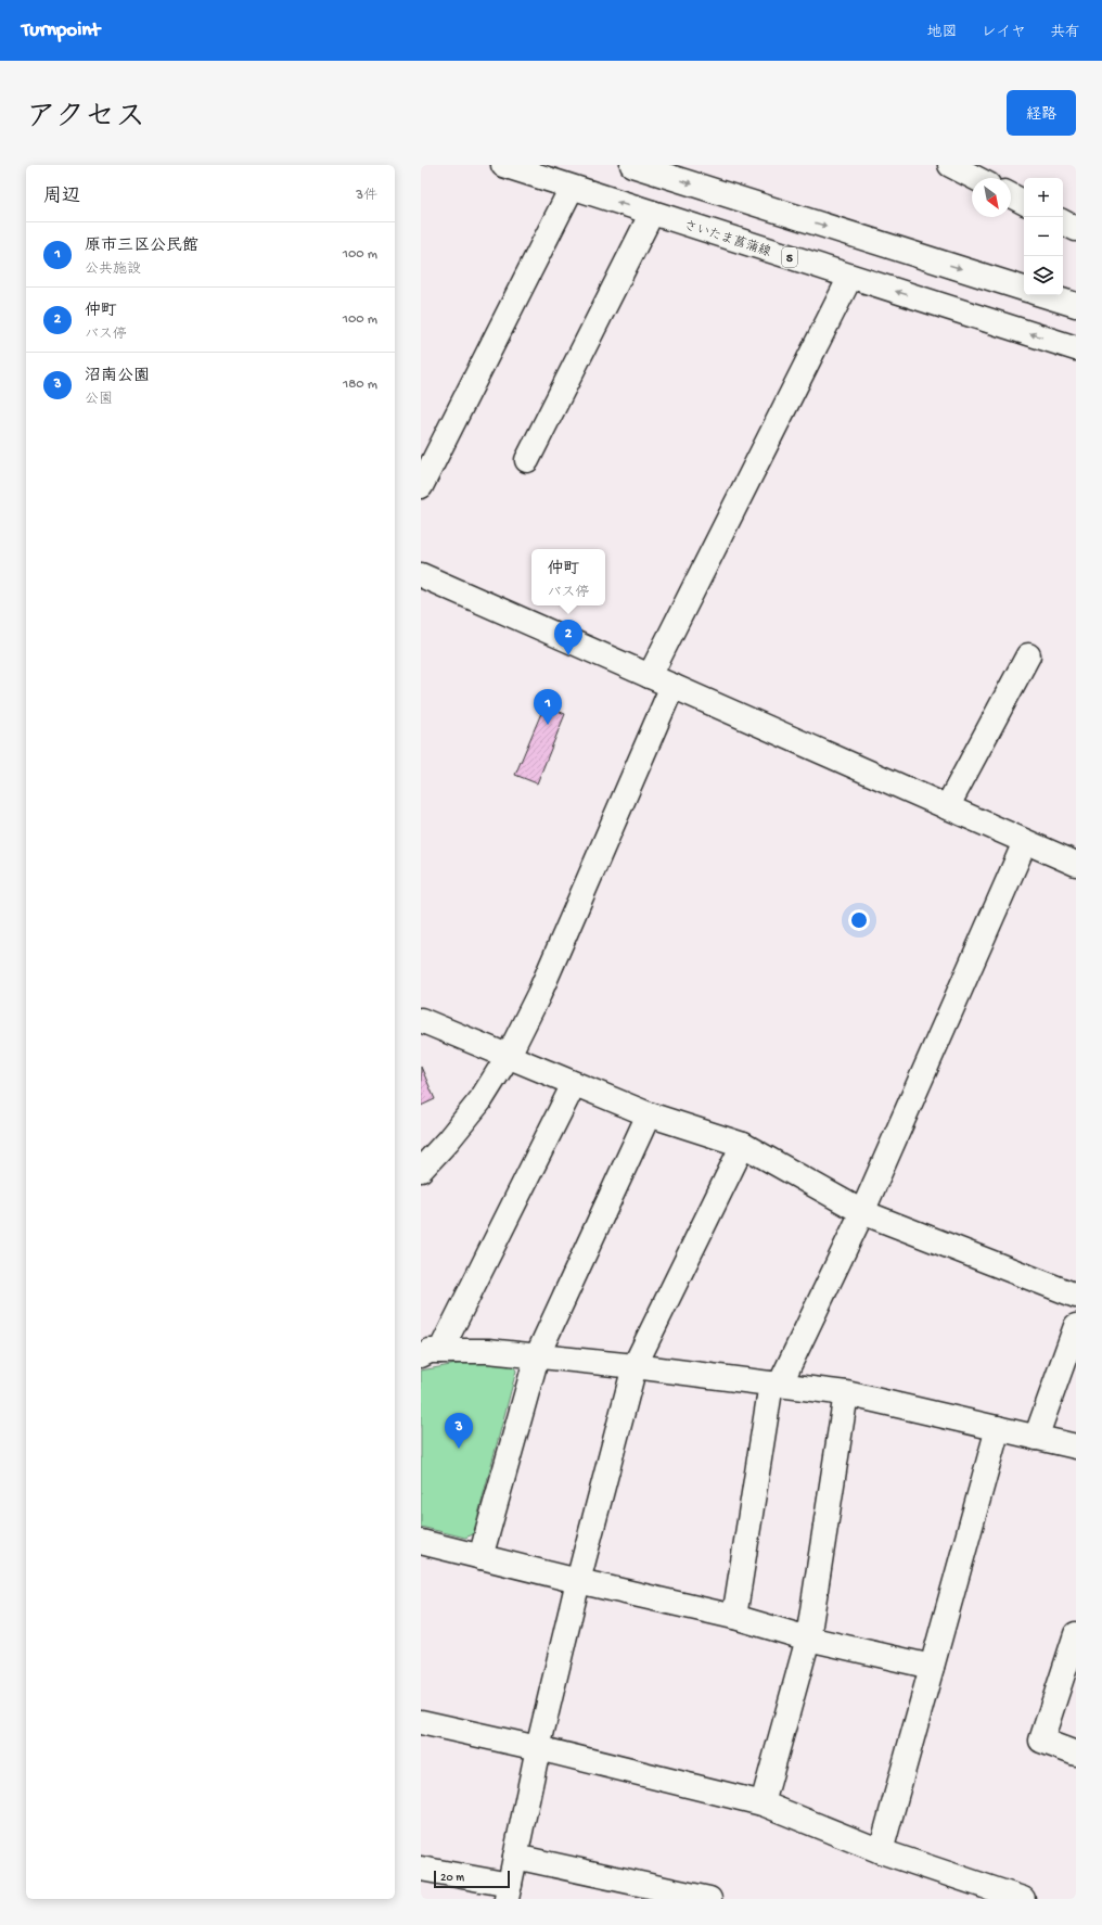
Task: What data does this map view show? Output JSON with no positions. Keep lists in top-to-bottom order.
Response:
{
  "streets": {
    "street": ["さいたま菖蒲線", "5"]
  },
  "scale_bar": "20 m",
  "north": "bottom right",
  "page": {
    "header": "Turnpoint",
    "nav": ["地図", "レイヤ", "共有"],
    "title": "アクセス",
    "buttons": "経路",
    "heading": ["周辺", "3件"],
    "map_buttons": ["+", "−"],
    "list": [
      {
        "mark": "1",
        "name": "原市三区公民館",
        "note": "公共施設",
        "value": "100 m"
      },
      {
        "mark": "2",
        "name": "仲町",
        "note": "バス停",
        "value": "100 m"
      },
      {
        "mark": "3",
        "name": "沼南公園",
        "note": "公園",
        "value": "180 m"
      }
    ],
    "popup": ["仲町", "バス停"],
    "pins": ["2", "1", "3"],
    "scale": "20 m"
  }
}
